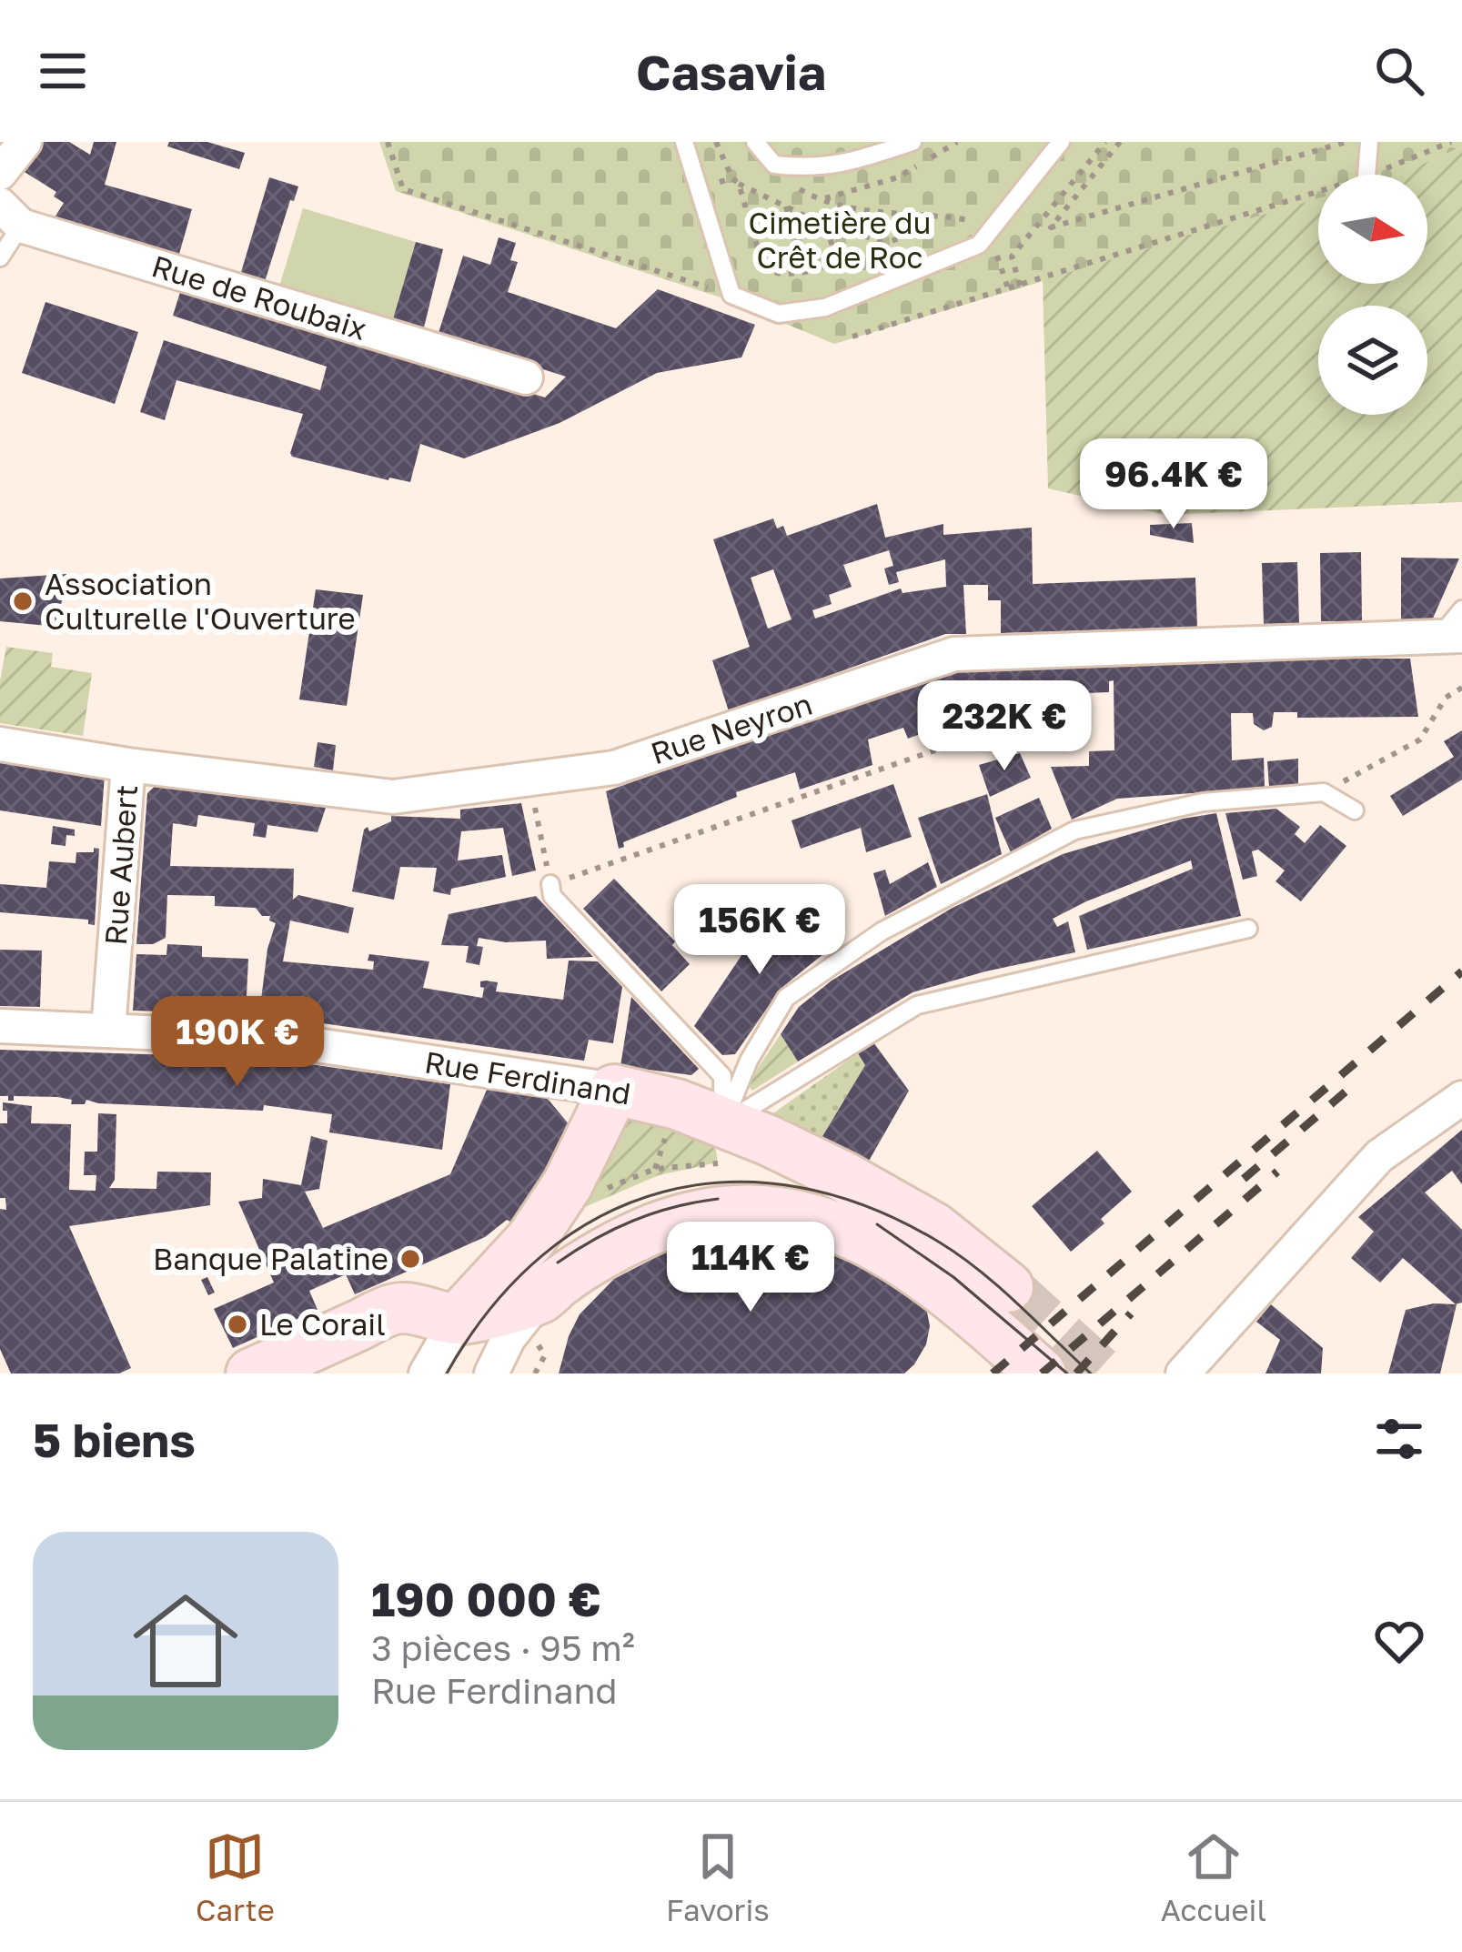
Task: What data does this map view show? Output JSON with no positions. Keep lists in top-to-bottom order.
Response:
{
  "streets": {
    "main road": ["Rue Ferdinand"],
    "street": ["Rue de Roubaix", "Rue Neyron", "Rue Aubert"]
  },
  "crossings": [
    ["Rue Neyron", "Rue Aubert"],
    ["Rue Aubert", "Rue Ferdinand"]
  ],
  "parks": ["Cimetière du Crêt de Roc"],
  "places": ["Association Culturelle l'Ouverture", "Banque Palatine", "Le Corail"],
  "north": "right",
  "page": {
    "header": "Casavia",
    "price": [
      "96.4K €",
      "232K €",
      "156K €",
      "190K €",
      "114K €"
    ],
    "heading": "5 biens",
    "list": [
      {
        "name": "190 000 €",
        "note": "3 pièces · 95 m² · Rue Ferdinand"
      }
    ],
    "tabs": ["Carte", "Favoris", "Accueil"]
  }
}
